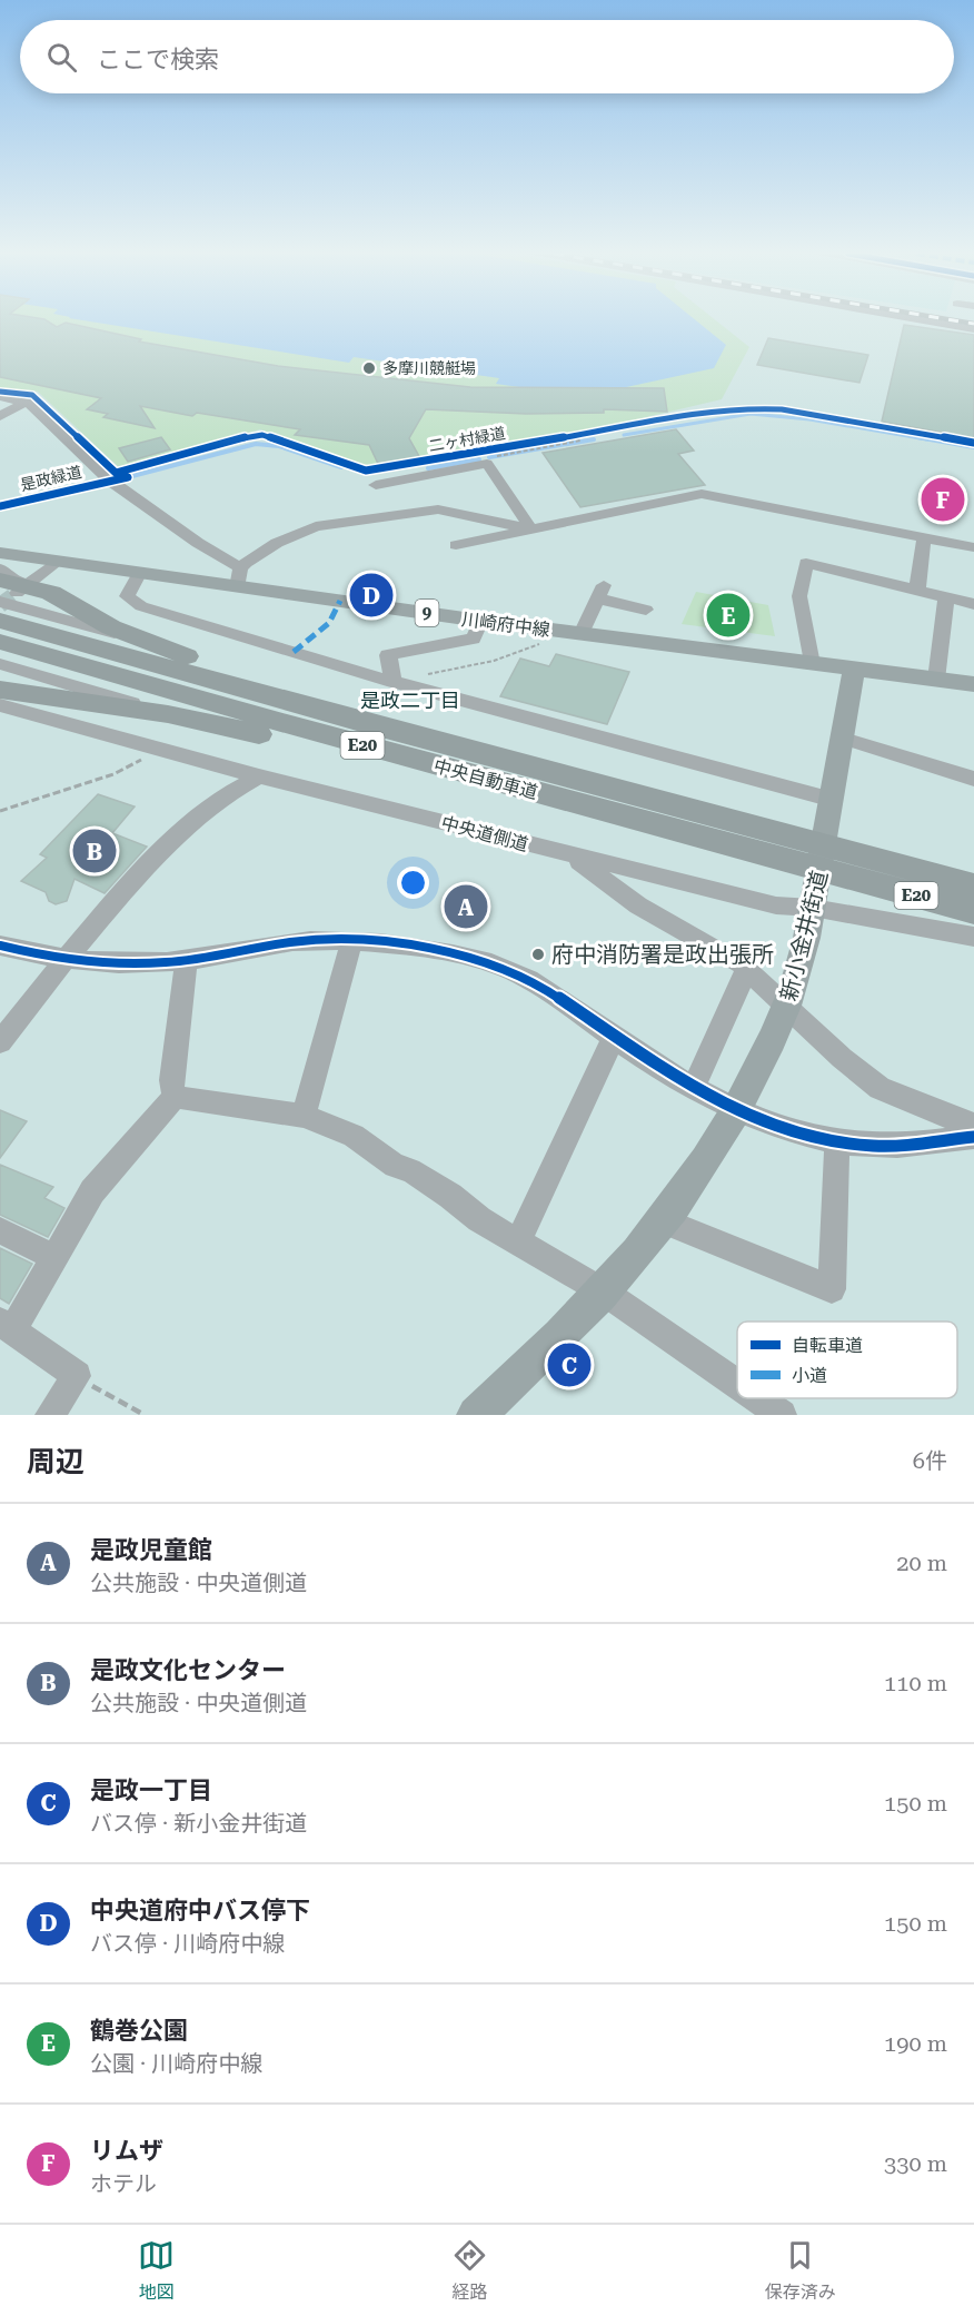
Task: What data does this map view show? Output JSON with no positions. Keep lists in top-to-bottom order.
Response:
{
  "streets": {
    "highway": ["E20", "中央自動車道"],
    "main road": ["9", "川崎府中線", "新小金井街道"],
    "street": ["中央道側道"],
    "cycle path": ["二ヶ村緑道", "是政緑道"]
  },
  "crossings": [
    ["川崎府中線", "新小金井街道"],
    ["中央道側道", "新小金井街道"]
  ],
  "districts": ["是政二丁目"],
  "places": ["多摩川競艇場", "府中消防署是政出張所"],
  "legend": ["自転車道", "小道"],
  "page": {
    "search": "ここで検索",
    "pins": [
      "F",
      "D",
      "E",
      "B",
      "A",
      "C"
    ],
    "heading": ["周辺", "6件"],
    "list": [
      {
        "mark": "A",
        "name": "是政児童館",
        "note": "公共施設 · 中央道側道",
        "value": "20 m"
      },
      {
        "mark": "B",
        "name": "是政文化センター",
        "note": "公共施設 · 中央道側道",
        "value": "110 m"
      },
      {
        "mark": "C",
        "name": "是政一丁目",
        "note": "バス停 · 新小金井街道",
        "value": "150 m"
      },
      {
        "mark": "D",
        "name": "中央道府中バス停下",
        "note": "バス停 · 川崎府中線",
        "value": "150 m"
      },
      {
        "mark": "E",
        "name": "鶴巻公園",
        "note": "公園 · 川崎府中線",
        "value": "190 m"
      },
      {
        "mark": "F",
        "name": "リムザ",
        "note": "ホテル",
        "value": "330 m"
      }
    ],
    "nav": ["地図", "経路", "保存済み"]
  }
}
